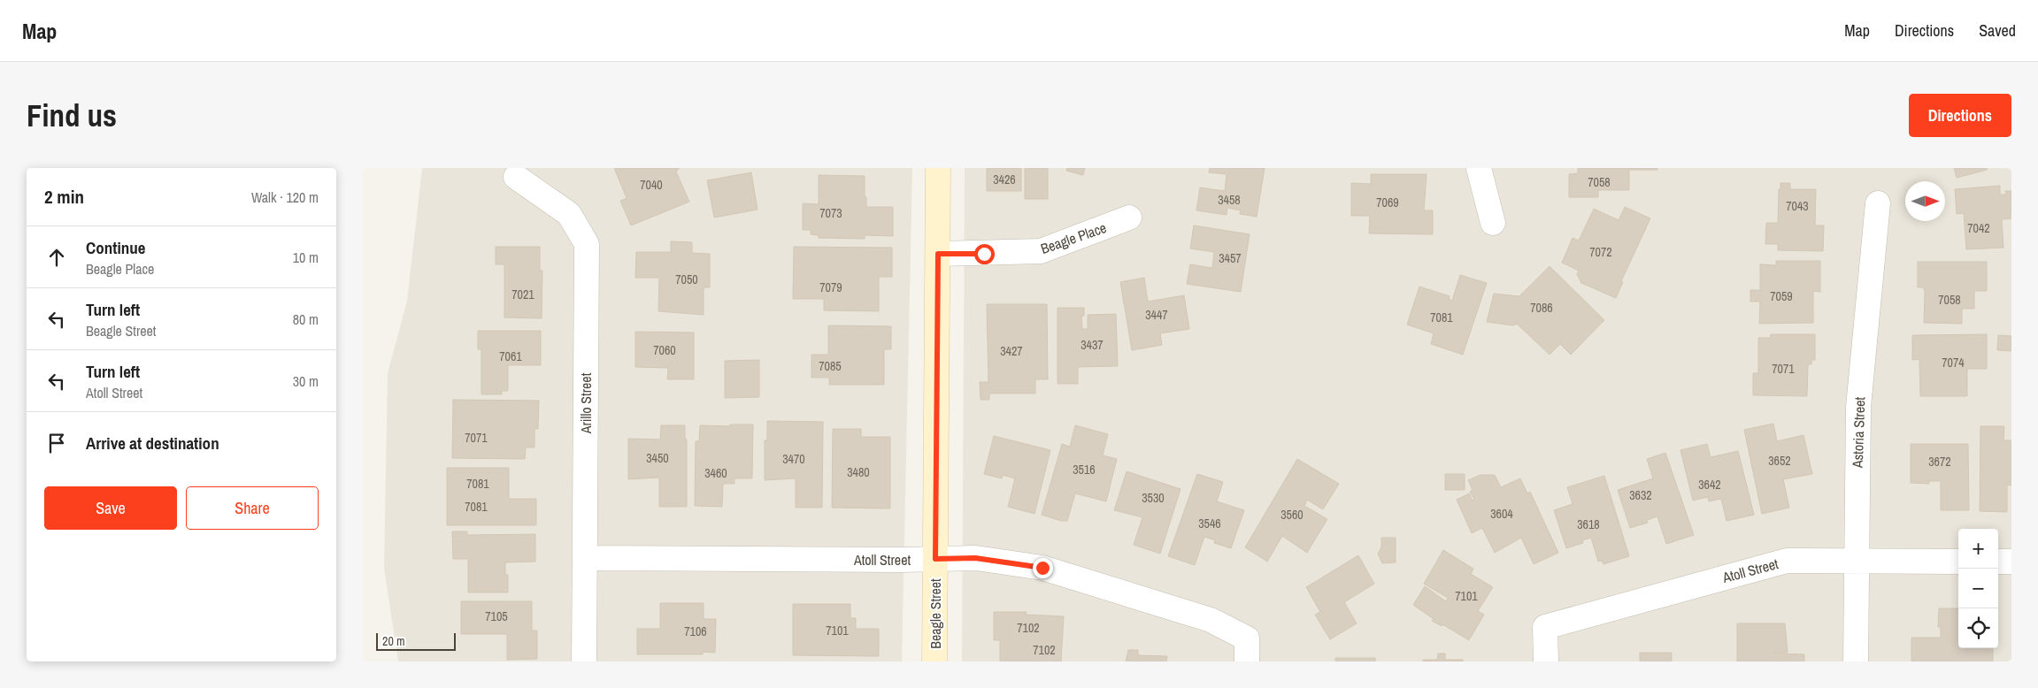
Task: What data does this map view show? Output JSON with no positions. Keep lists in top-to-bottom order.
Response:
{
  "streets": {
    "street": [
      "Beagle Place",
      "Arillo Street",
      "Astoria Street",
      "Atoll Street",
      "Beagle Street"
    ]
  },
  "crossings": [
    ["Beagle Place", "Beagle Street"],
    ["Arillo Street", "Atoll Street"],
    ["Astoria Street", "Atoll Street"],
    ["Atoll Street", "Beagle Street"]
  ],
  "house_numbers": [
    "3426",
    "7058",
    "7040",
    "3458",
    "7069",
    "7043",
    "7073",
    "7042",
    "7072",
    "3457",
    "7050",
    "7079",
    "7021",
    "7059",
    "7058",
    "7086",
    "3447",
    "7081",
    "3437",
    "7060",
    "3427",
    "7061",
    "7074",
    "7085",
    "7071",
    "7071",
    "3450",
    "3470",
    "3652",
    "3672",
    "3516",
    "3480",
    "3460",
    "7081",
    "3642",
    "3632",
    "3530",
    "7081",
    "3604",
    "3560",
    "3546",
    "3618",
    "7101",
    "7105",
    "7102",
    "7101",
    "7106",
    "7102"
  ],
  "scale_bar": "20 m",
  "north": "right",
  "page": {
    "header": "Map",
    "nav": ["Map", "Directions", "Saved"],
    "buttons": [
      "Directions",
      ["Save", "Share"]
    ],
    "title": "Find us",
    "heading": ["2 min", "Walk · 120 m"],
    "list": [
      ["Continue", "Beagle Place", "10 m"],
      ["Turn left", "Beagle Street", "80 m"],
      ["Turn left", "Atoll Street", "30 m"],
      "Arrive at destination"
    ],
    "map_buttons": ["+", "−"],
    "scale": "20 m"
  }
}
